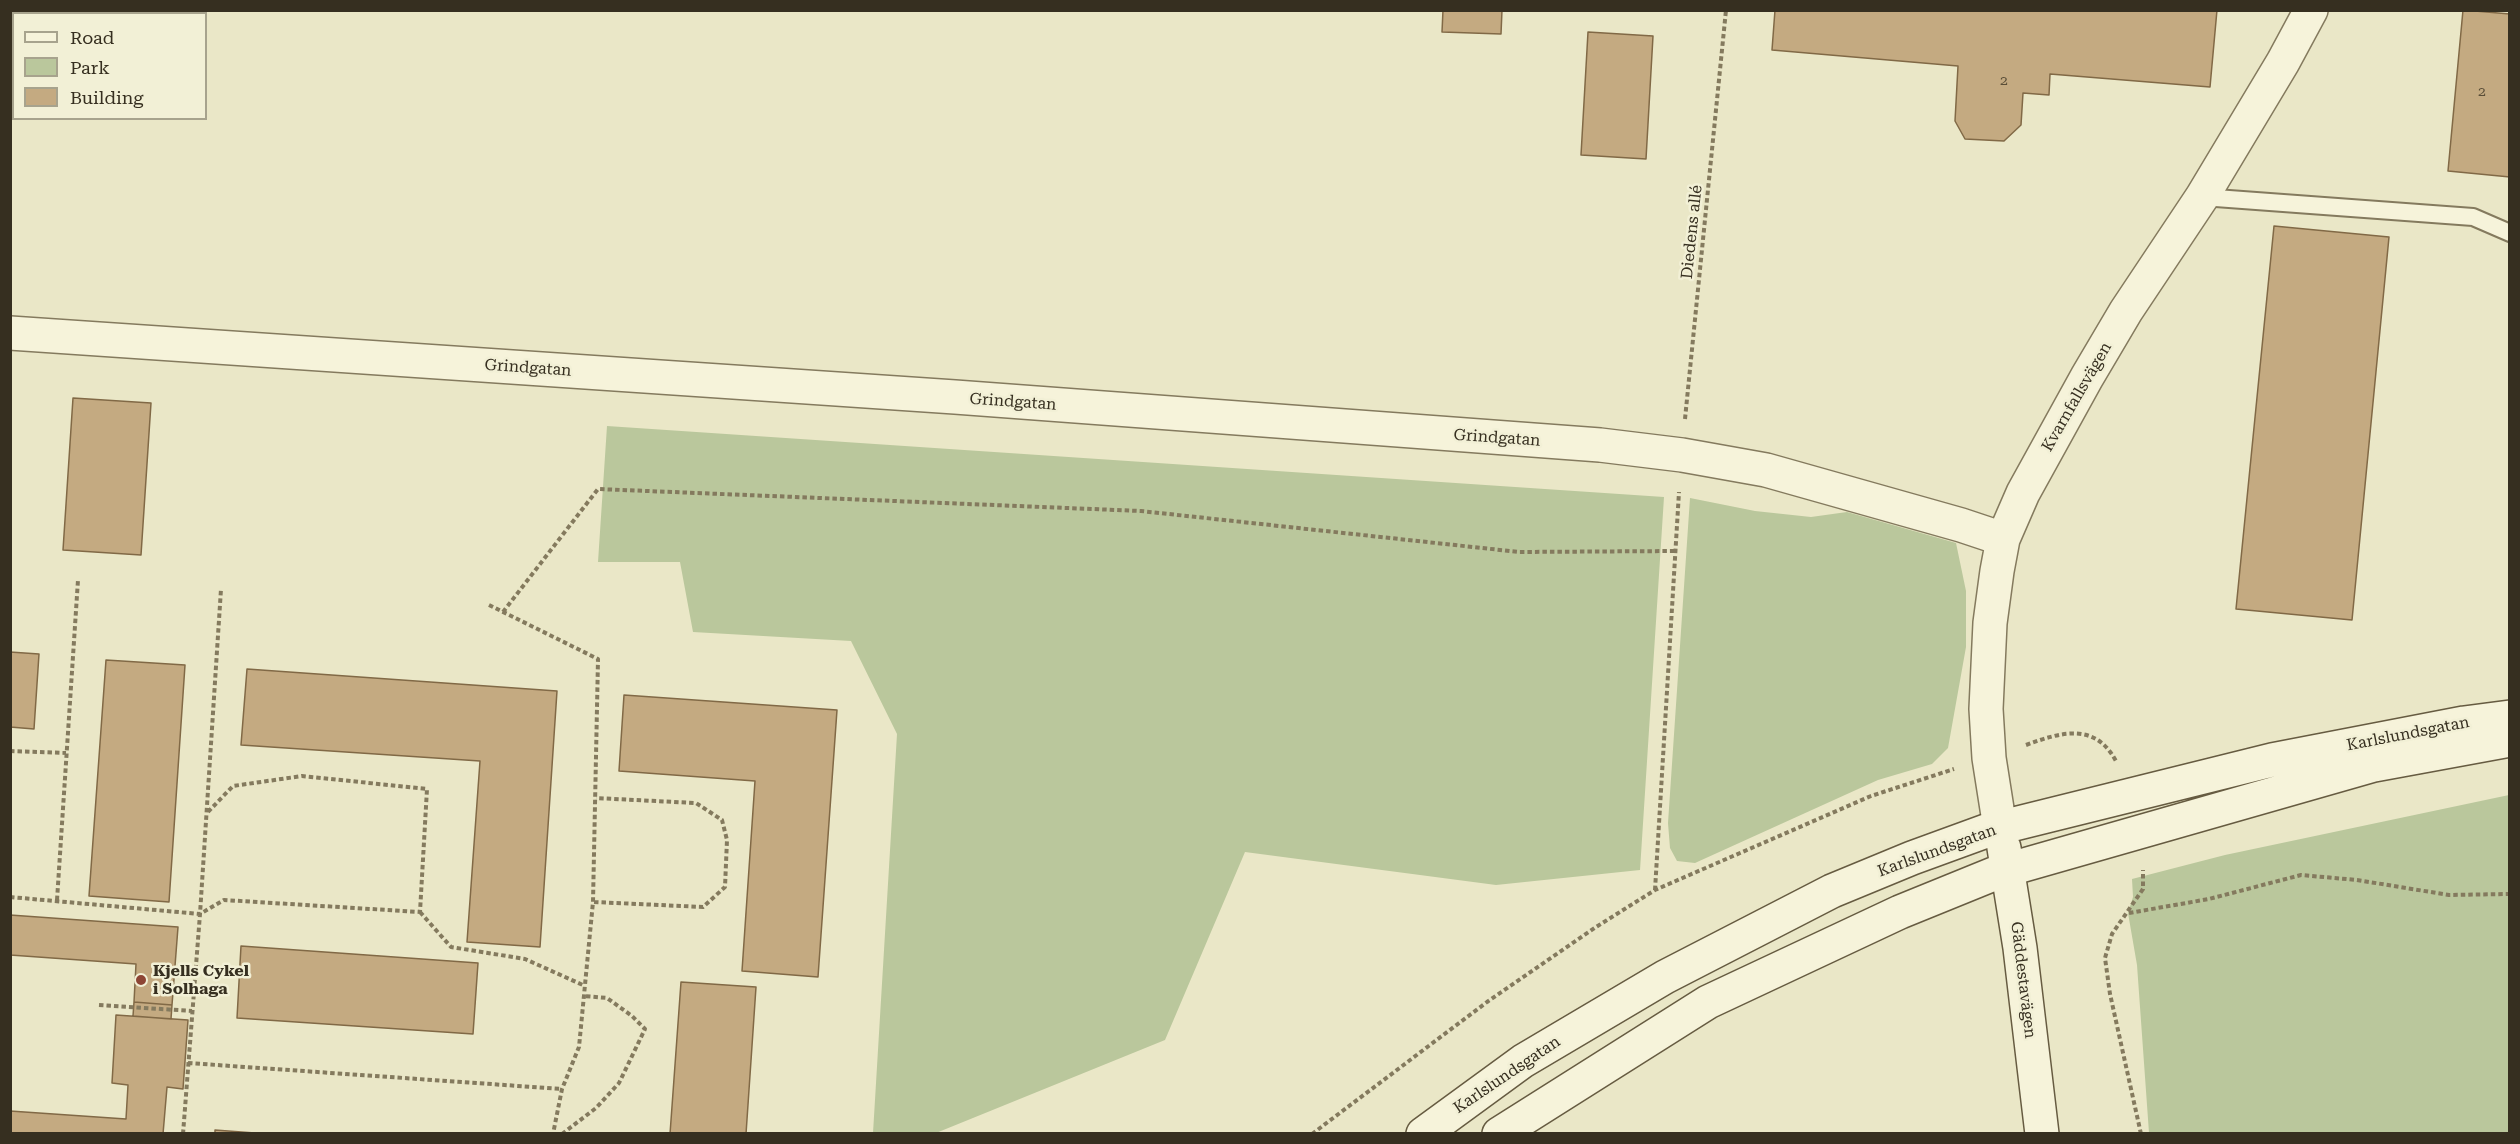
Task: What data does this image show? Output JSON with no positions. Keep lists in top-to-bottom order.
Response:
{
  "streets": {
    "street": [
      "Grindgatan",
      "Kvarnfallsvägen",
      "Karlslundsgatan",
      "Gäddestavägen"
    ],
    "path": ["Diedens allé"]
  },
  "crossings": [
    ["Diedens allé", "Grindgatan"],
    ["Grindgatan", "Kvarnfallsvägen"],
    ["Kvarnfallsvägen", "Karlslundsgatan"],
    ["Kvarnfallsvägen", "Gäddestavägen"],
    ["Karlslundsgatan", "Gäddestavägen"]
  ],
  "places": ["Kjells Cykel i Solhaga"],
  "house_numbers": ["2", "2"],
  "legend": ["Road", "Park", "Building"]
}
